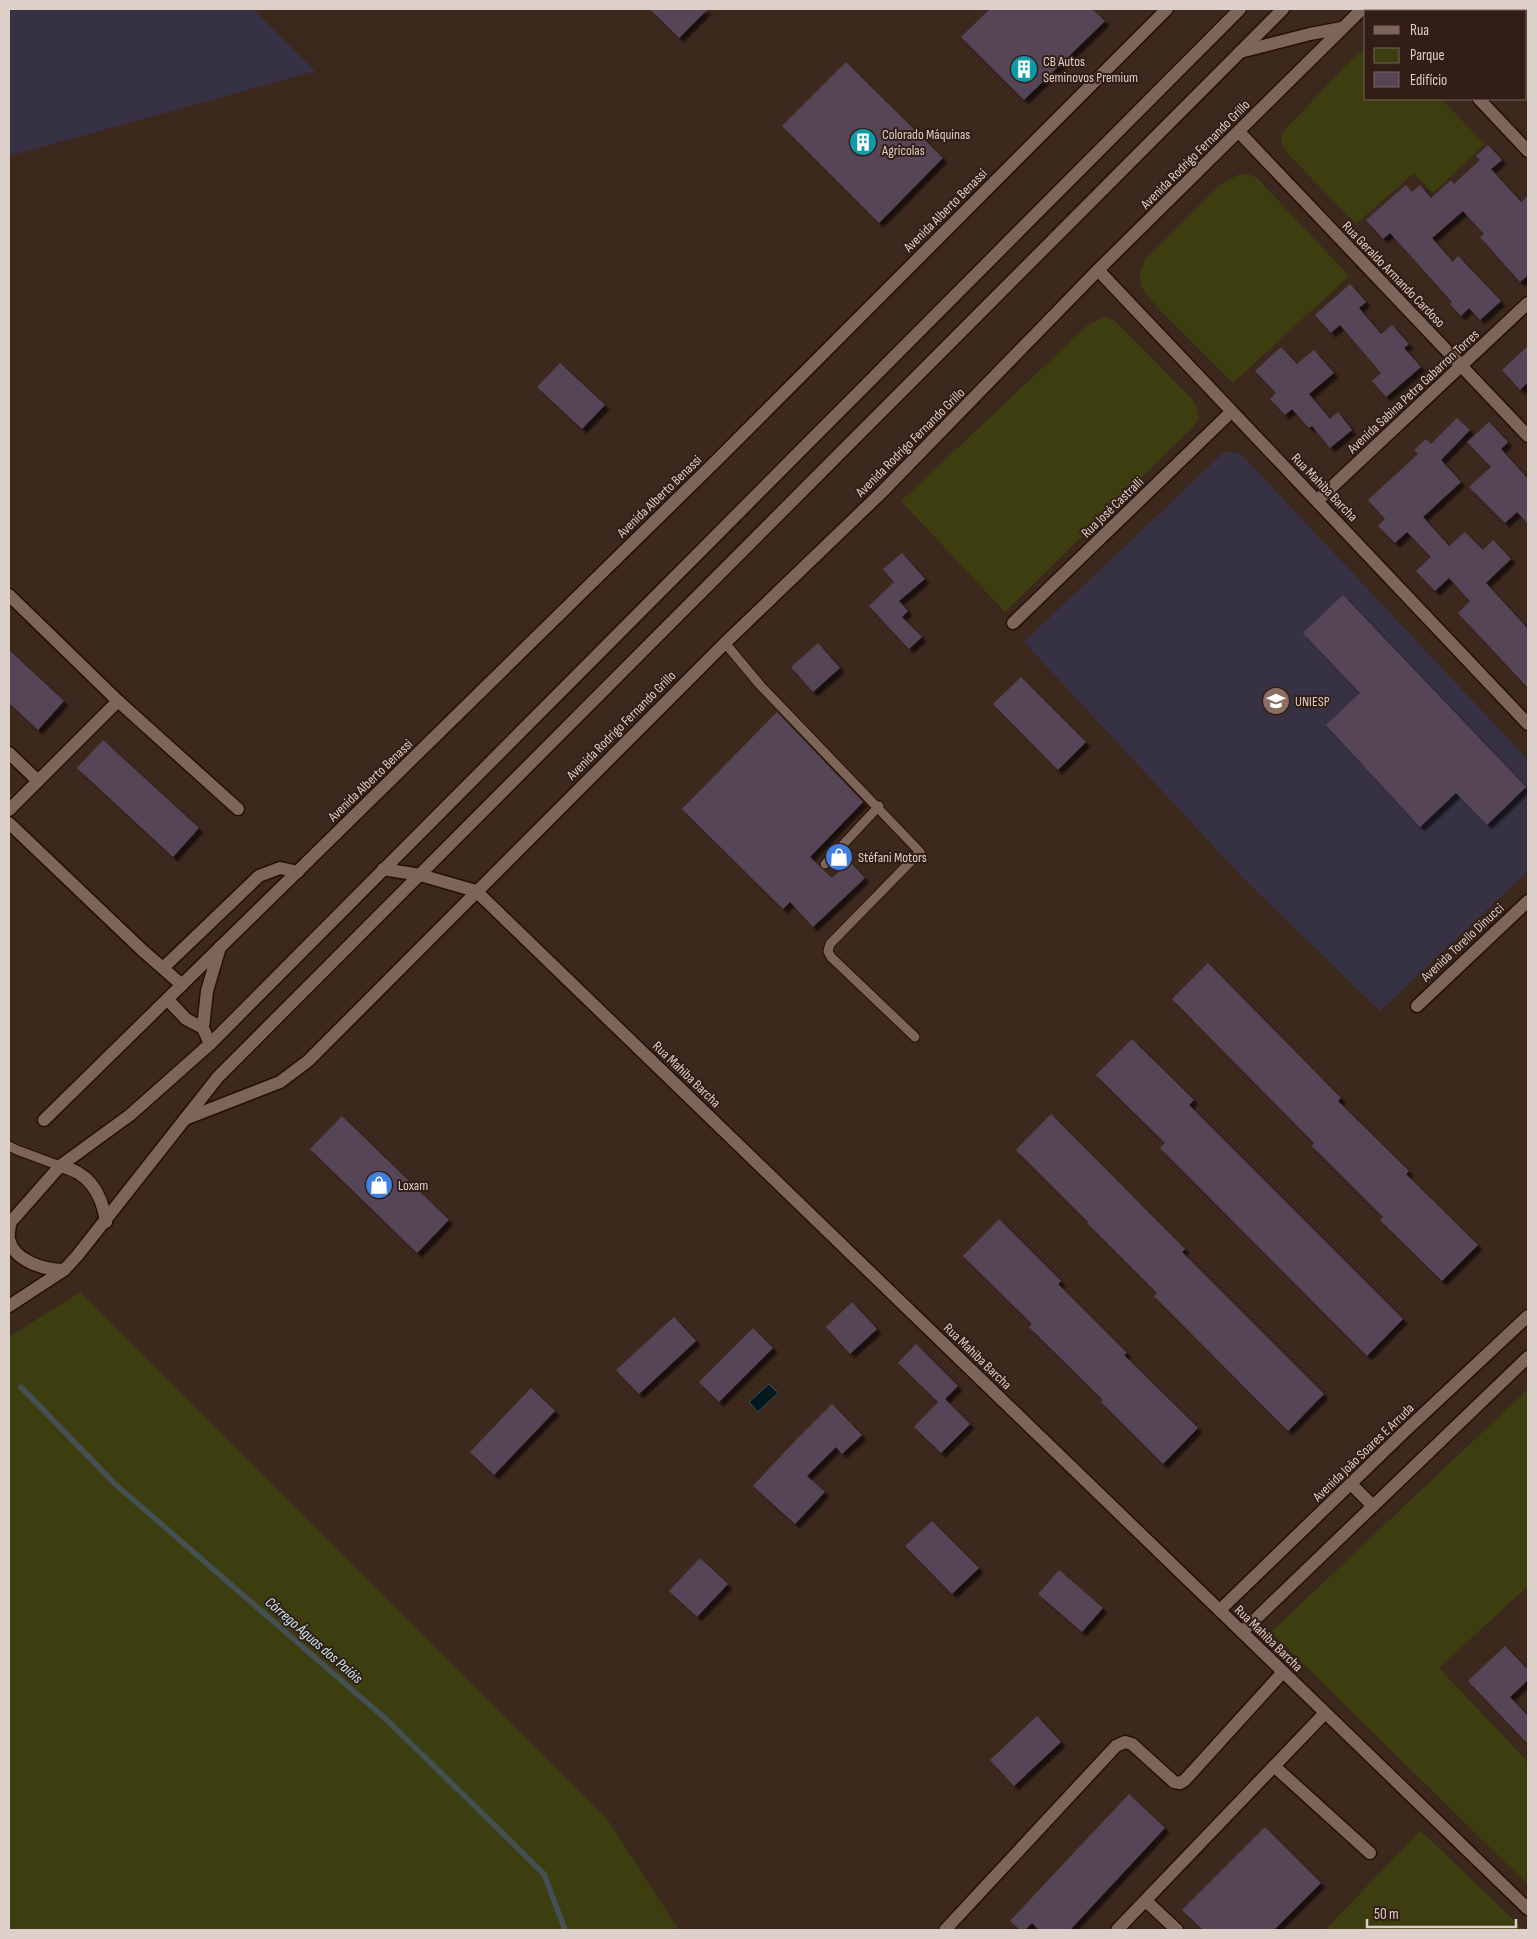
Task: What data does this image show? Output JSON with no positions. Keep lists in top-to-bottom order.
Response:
{
  "streets": {
    "street": [
      "Avenida Rodrigo Fernando Grillo",
      "Avenida Alberto Benassi",
      "Rua Geraldo Armando Cardoso",
      "Avenida Sabina Petra Gabarron Torres",
      "Rua Mahiba Barcha",
      "Rua José Castralli",
      "Avenida Torello Dinucci",
      "Avenida João Soares E Arruda"
    ]
  },
  "crossings": [
    ["Avenida Rodrigo Fernando Grillo", "Rua Geraldo Armando Cardoso"],
    ["Avenida Rodrigo Fernando Grillo", "Rua Mahiba Barcha"],
    ["Rua Geraldo Armando Cardoso", "Avenida Sabina Petra Gabarron Torres"],
    ["Avenida Sabina Petra Gabarron Torres", "Rua Mahiba Barcha"],
    ["Rua Mahiba Barcha", "Rua José Castralli"],
    ["Rua Mahiba Barcha", "Avenida João Soares E Arruda"]
  ],
  "water": ["Córrego Águas dos Paióis"],
  "places": {
    "building": ["CB Autos Seminovos Premium", "Colorado Máquinas Agrícolas"],
    "school or university": ["UNIESP"],
    "shop": ["Stéfani Motors", "Loxam"]
  },
  "legend": ["Rua", "Parque", "Edifício"],
  "scale_bar": "50 m"
}
